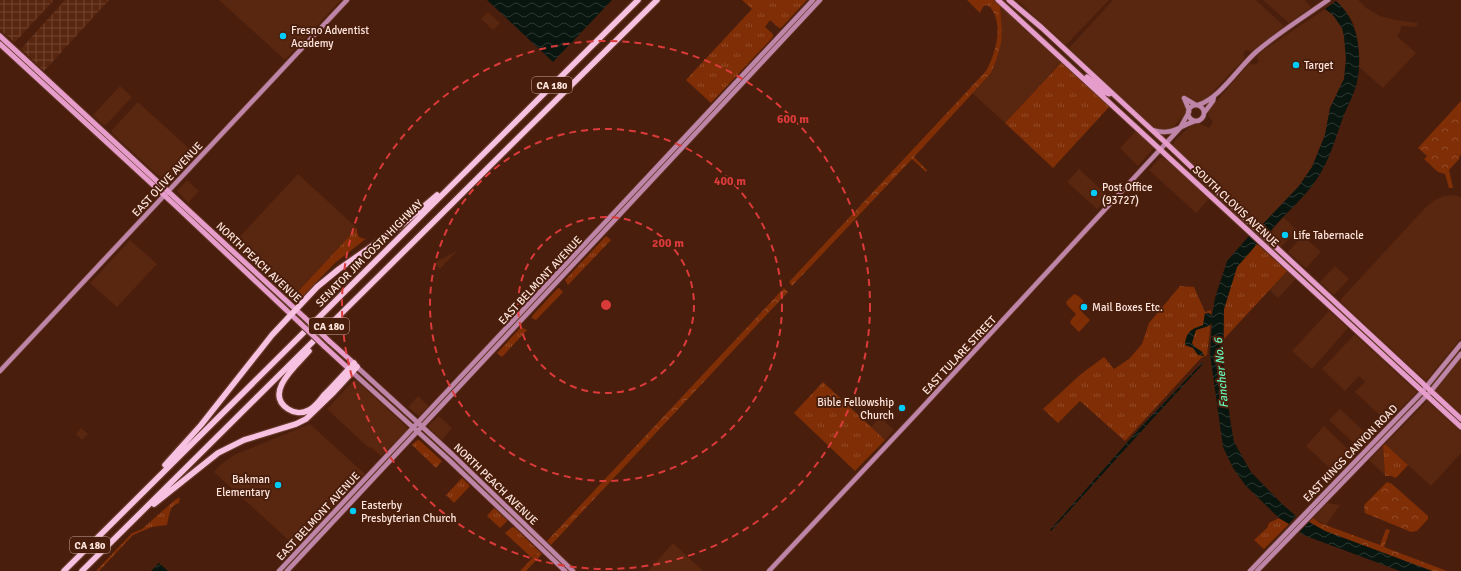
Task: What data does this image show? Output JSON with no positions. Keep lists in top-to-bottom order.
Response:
{
  "streets": {
    "highway": ["CA 180", "SENATOR JIM COSTA HIGHWAY"],
    "main road": [
      "EAST OLIVE AVENUE",
      "SOUTH CLOVIS AVENUE",
      "NORTH PEACH AVENUE",
      "EAST BELMONT AVENUE",
      "EAST TULARE STREET",
      "EAST KINGS CANYON ROAD"
    ]
  },
  "crossings": [
    ["CA 180", "SENATOR JIM COSTA HIGHWAY"],
    ["EAST OLIVE AVENUE", "NORTH PEACH AVENUE"],
    ["SOUTH CLOVIS AVENUE", "EAST TULARE STREET"],
    ["SOUTH CLOVIS AVENUE", "EAST KINGS CANYON ROAD"],
    ["NORTH PEACH AVENUE", "EAST BELMONT AVENUE"]
  ],
  "water": ["Fancher No. 6"],
  "places": [
    "Fresno Adventist Academy",
    "Target",
    "Post Office (93727)",
    "Life Tabernacle",
    "Mail Boxes Etc.",
    "Bible Fellowship Church",
    "Bakman Elementary",
    "Easterby Presbyterian Church"
  ],
  "rings": ["600 m", "400 m", "200 m"]
}
